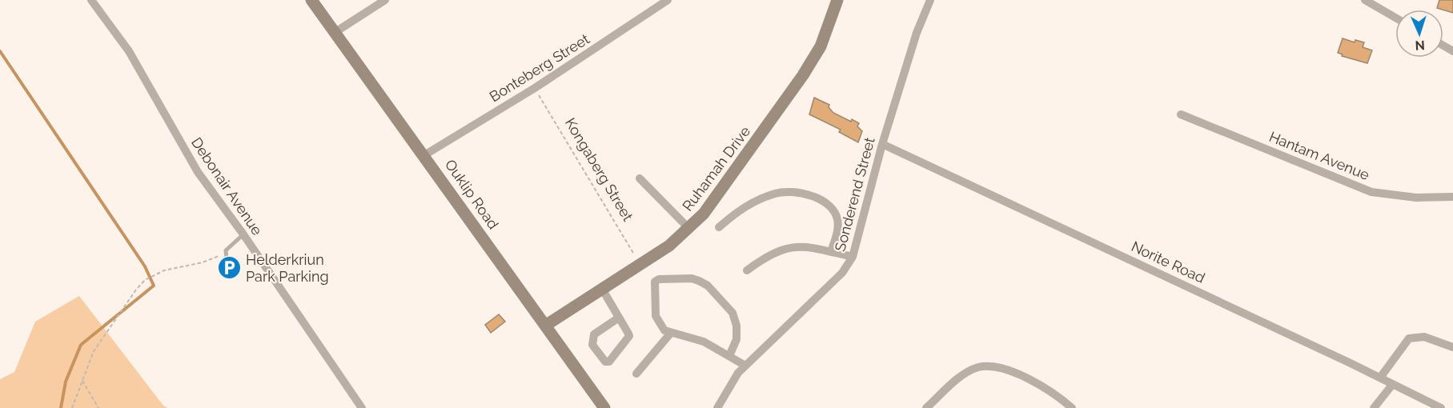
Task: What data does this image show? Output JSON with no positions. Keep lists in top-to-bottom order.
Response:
{
  "streets": {
    "street": [
      "Bonteberg Street",
      "Hantam Avenue",
      "Ruhamah Drive",
      "Debonair Avenue",
      "Ouklip Road",
      "Sonderend Street",
      "Norite Road"
    ],
    "path": ["Kongaberg Street"]
  },
  "crossings": [
    ["Bonteberg Street", "Kongaberg Street"],
    ["Bonteberg Street", "Ouklip Road"],
    ["Ruhamah Drive", "Kongaberg Street"],
    ["Ruhamah Drive", "Ouklip Road"],
    ["Sonderend Street", "Norite Road"]
  ],
  "places": {
    "parking": ["Helderkriun Park Parking"]
  },
  "north": "bottom"
}
